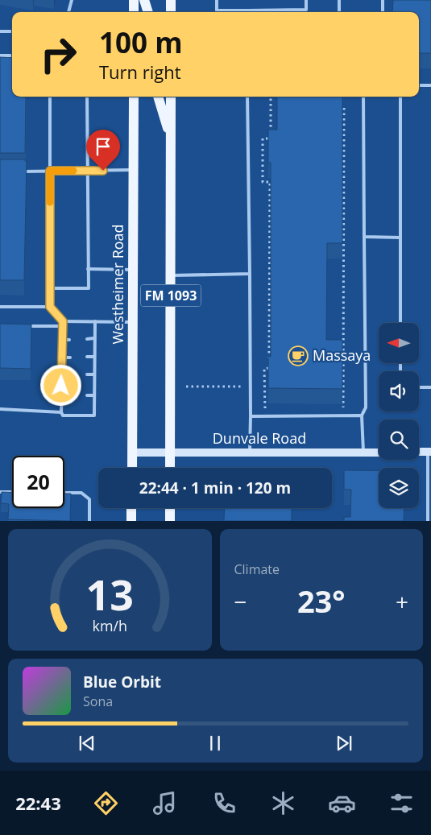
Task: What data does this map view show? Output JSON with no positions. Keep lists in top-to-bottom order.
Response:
{
  "streets": {
    "main road": ["Westheimer Road", "FM 1093"],
    "street": ["Dunvale Road"]
  },
  "crossings": [
    ["Westheimer Road", "Dunvale Road"],
    ["FM 1093", "Dunvale Road"]
  ],
  "places": {
    "cafe": ["Massaya"]
  },
  "north": "left",
  "page": {
    "turn": ["100 m", "Turn right"],
    "limit": "20",
    "trip": "22:44 · 1 min · 120 m",
    "tile": "Climate",
    "heat": ["−", "23°", "+"],
    "song": ["Blue Orbit", "Sona"],
    "tabs": "22:43",
    "gauge": ["13", "km/h"]
  }
}
